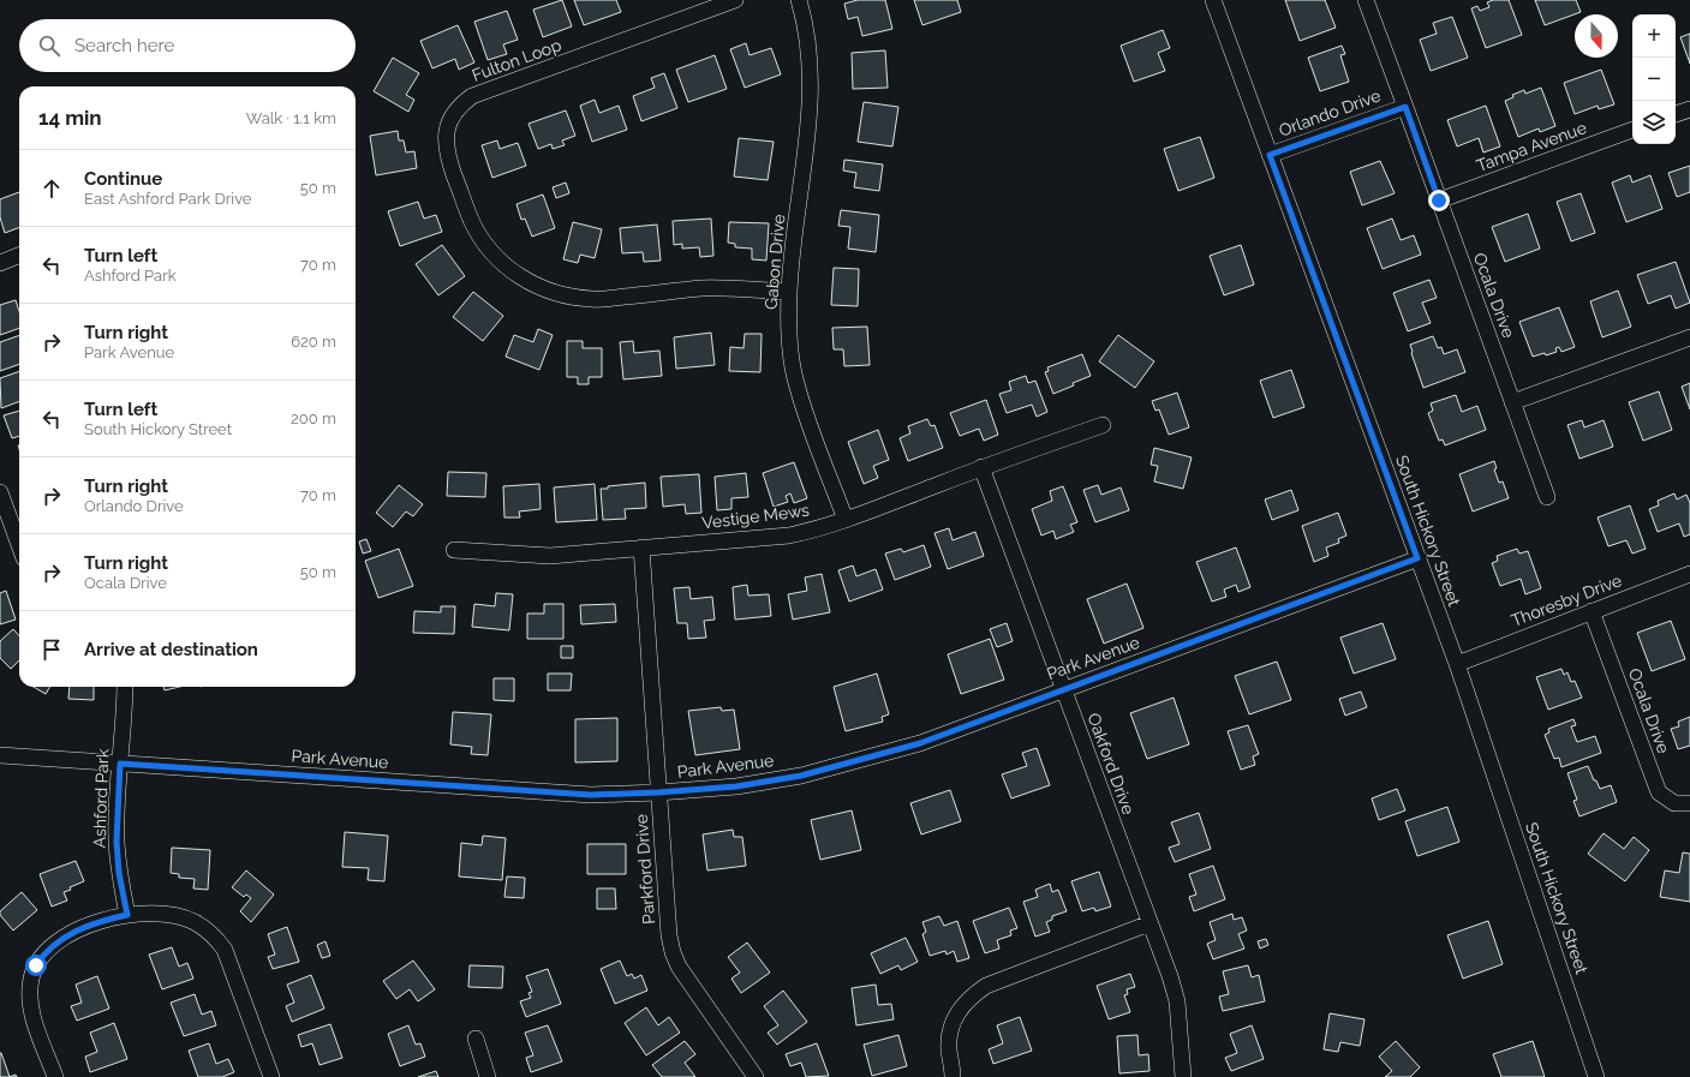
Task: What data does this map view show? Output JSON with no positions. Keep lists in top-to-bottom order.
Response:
{
  "streets": {
    "street": [
      "Fulton Loop",
      "Orlando Drive",
      "Tampa Avenue",
      "Gabon Drive",
      "Ocala Drive",
      "Vestige Mews",
      "South Hickory Street",
      "Thoresby Drive",
      "Park Avenue",
      "Oakford Drive",
      "Ashford Park",
      "Parkford Drive"
    ]
  },
  "crossings": [
    ["Fulton Loop", "Gabon Drive"],
    ["Orlando Drive", "Ocala Drive"],
    ["Orlando Drive", "South Hickory Street"],
    ["Tampa Avenue", "Ocala Drive"],
    ["Gabon Drive", "Vestige Mews"],
    ["Ocala Drive", "Thoresby Drive"],
    ["Vestige Mews", "Oakford Drive"],
    ["Vestige Mews", "Parkford Drive"],
    ["South Hickory Street", "Thoresby Drive"],
    ["South Hickory Street", "Park Avenue"],
    ["Park Avenue", "Oakford Drive"],
    ["Park Avenue", "Ashford Park"],
    ["Park Avenue", "Parkford Drive"]
  ],
  "north": "bottom",
  "page": {
    "map_buttons": ["+", "−"],
    "search": "Search here",
    "heading": ["14 min", "Walk · 1.1 km"],
    "list": [
      ["Continue", "East Ashford Park Drive", "50 m"],
      ["Turn left", "Ashford Park", "70 m"],
      ["Turn right", "Park Avenue", "620 m"],
      ["Turn left", "South Hickory Street", "200 m"],
      ["Turn right", "Orlando Drive", "70 m"],
      ["Turn right", "Ocala Drive", "50 m"],
      "Arrive at destination"
    ]
  }
}
